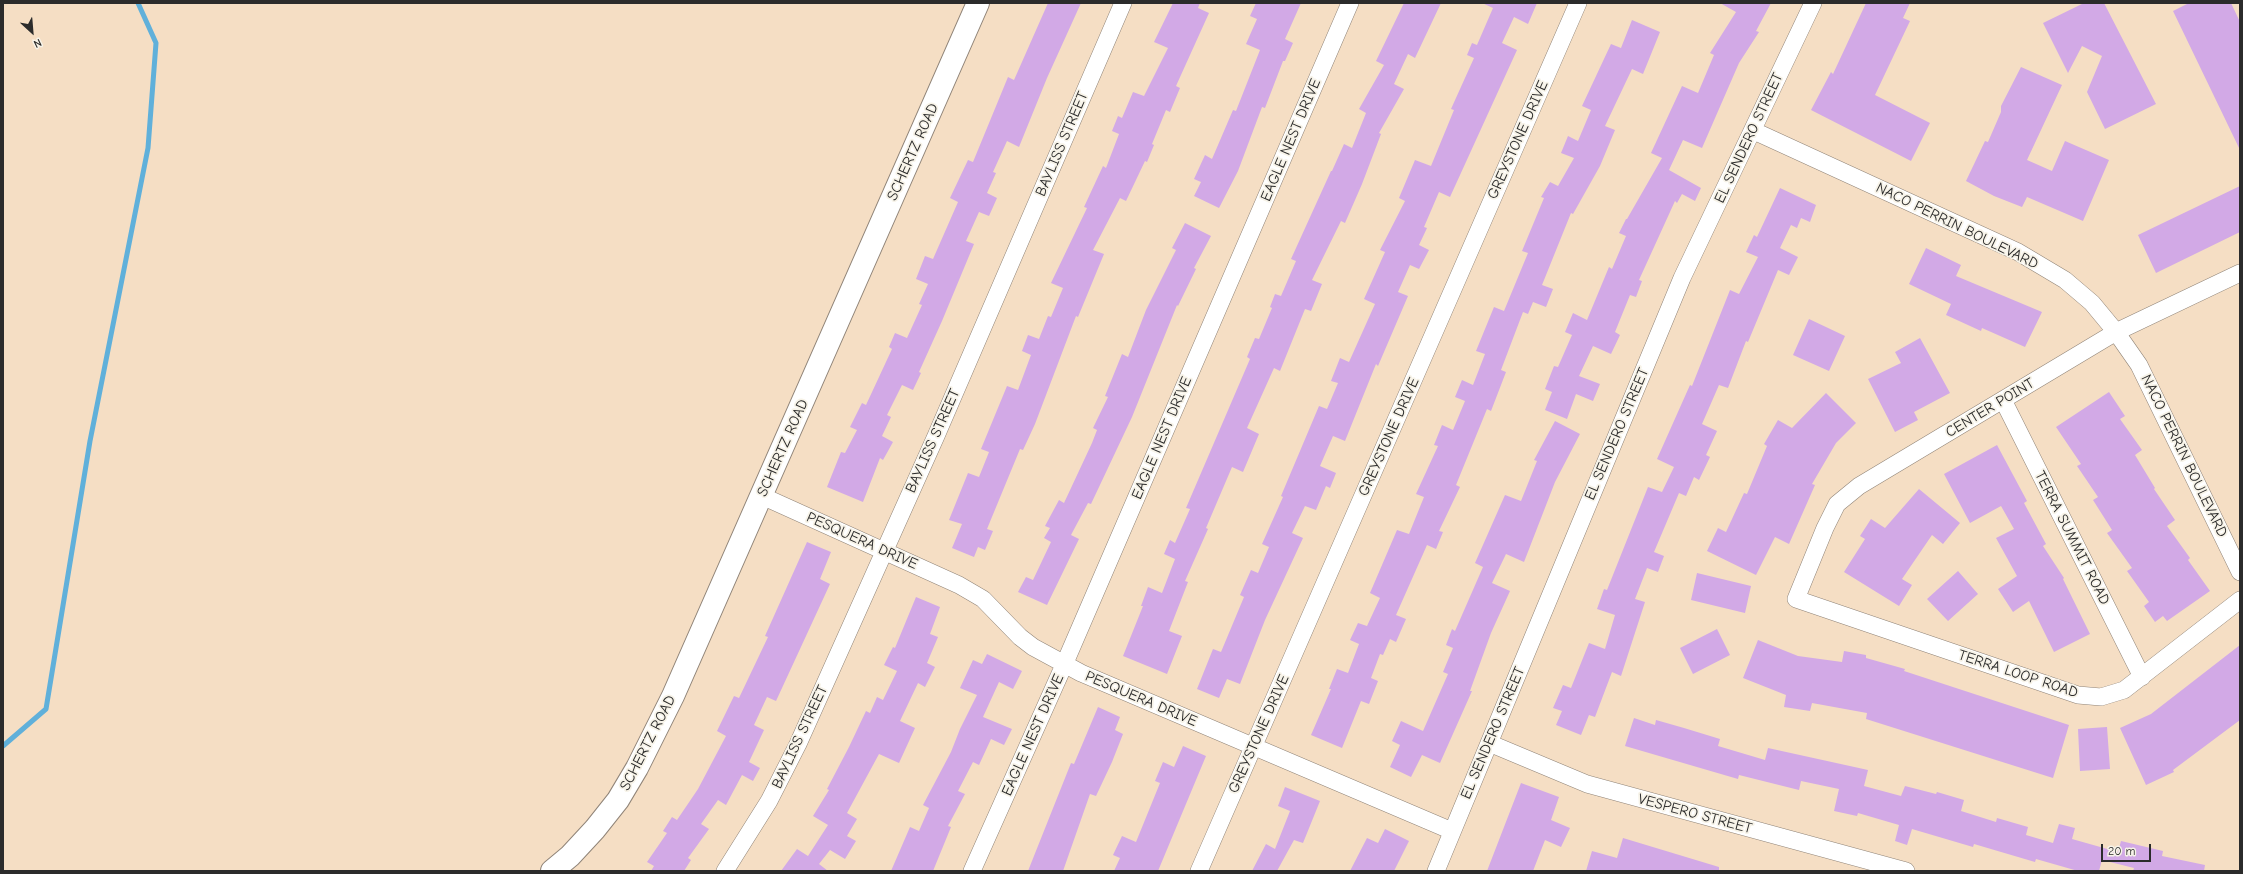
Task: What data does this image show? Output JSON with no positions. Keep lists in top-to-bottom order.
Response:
{
  "streets": {
    "street": [
      "EL SENDERO STREET",
      "EAGLE NEST DRIVE",
      "GREYSTONE DRIVE",
      "BAYLISS STREET",
      "SCHERTZ ROAD",
      "NACO PERRIN BOULEVARD",
      "CENTER POINT",
      "TERRA SUMMIT ROAD",
      "PESQUERA DRIVE",
      "TERRA LOOP ROAD",
      "VESPERO STREET"
    ]
  },
  "crossings": [
    ["EL SENDERO STREET", "NACO PERRIN BOULEVARD"],
    ["EL SENDERO STREET", "PESQUERA DRIVE"],
    ["EL SENDERO STREET", "VESPERO STREET"],
    ["EAGLE NEST DRIVE", "PESQUERA DRIVE"],
    ["GREYSTONE DRIVE", "PESQUERA DRIVE"],
    ["BAYLISS STREET", "PESQUERA DRIVE"],
    ["SCHERTZ ROAD", "PESQUERA DRIVE"],
    ["NACO PERRIN BOULEVARD", "CENTER POINT"],
    ["CENTER POINT", "TERRA SUMMIT ROAD"],
    ["CENTER POINT", "TERRA LOOP ROAD"],
    ["TERRA SUMMIT ROAD", "TERRA LOOP ROAD"]
  ],
  "scale_bar": "20 m",
  "north": "bottom right"
}
